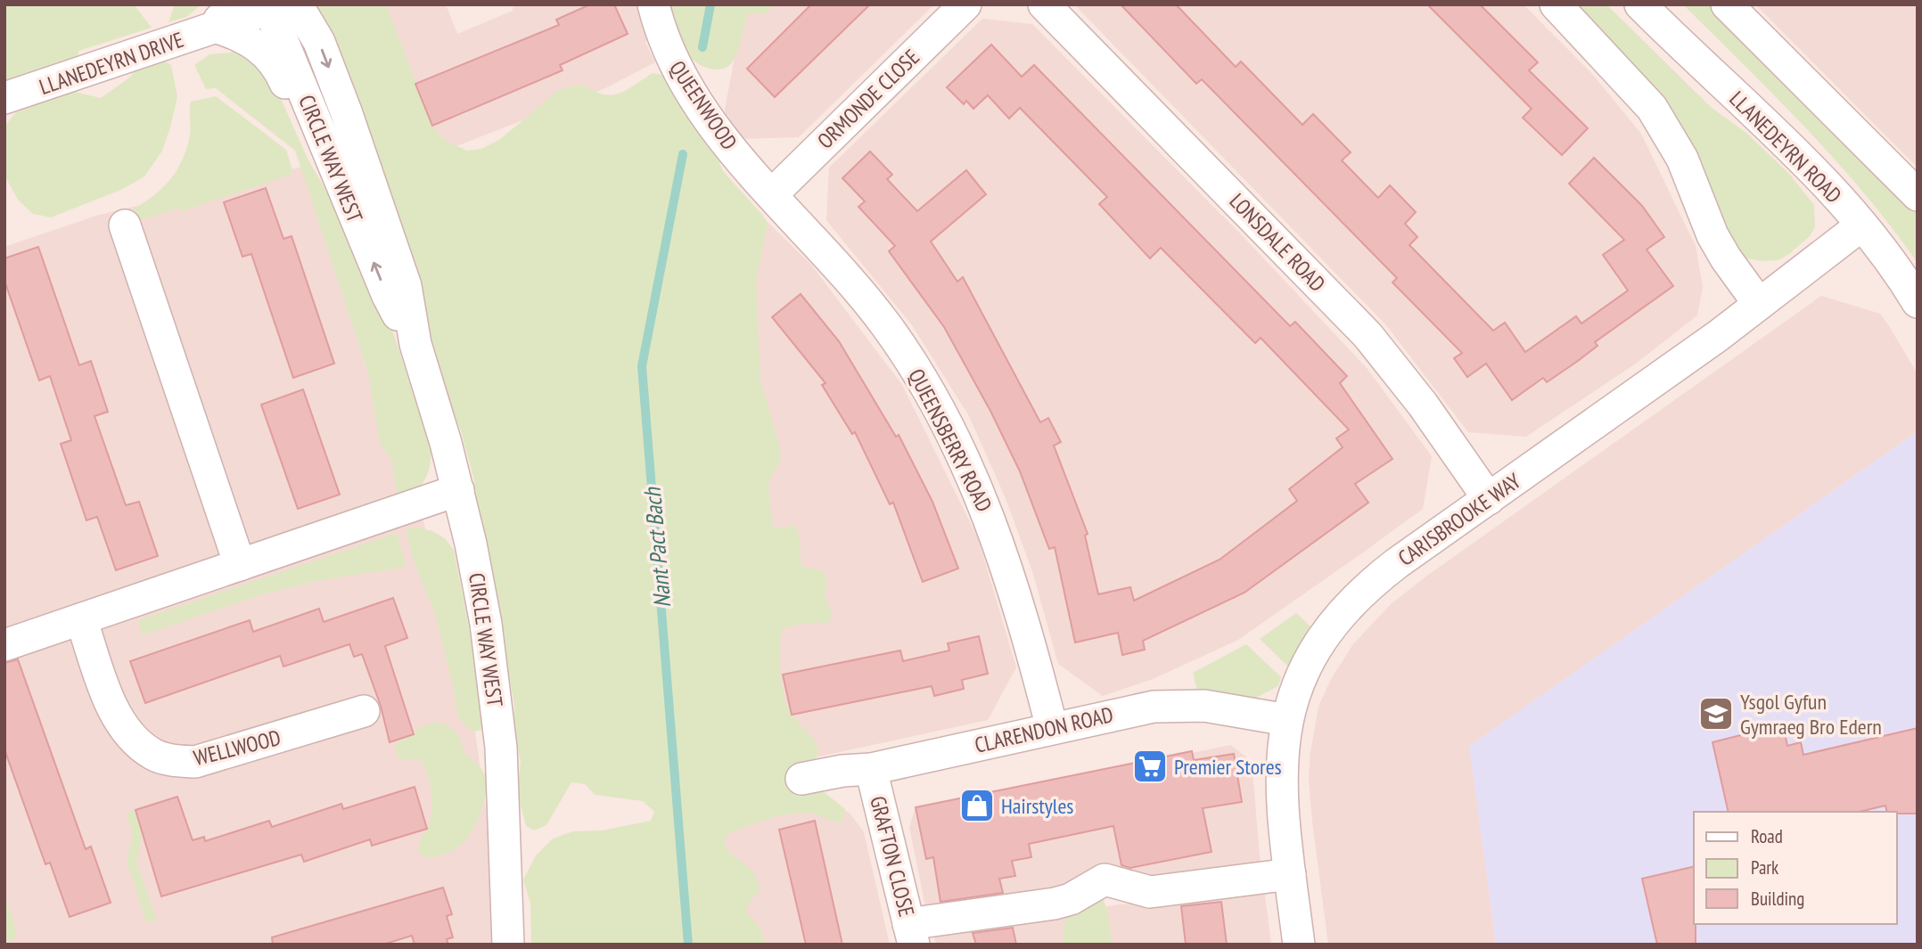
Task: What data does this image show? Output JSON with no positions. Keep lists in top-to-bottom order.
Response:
{
  "streets": {
    "street": [
      "LLANEDEYRN DRIVE",
      "ORMONDE CLOSE",
      "QUEENWOOD",
      "LLANEDEYRN ROAD",
      "CIRCLE WAY WEST",
      "LONSDALE ROAD",
      "QUEENSBERRY ROAD",
      "CARISBROOKE WAY",
      "CLARENDON ROAD",
      "WELLWOOD",
      "GRAFTON CLOSE"
    ]
  },
  "crossings": [
    ["LLANEDEYRN DRIVE", "CIRCLE WAY WEST"],
    ["ORMONDE CLOSE", "QUEENWOOD"],
    ["ORMONDE CLOSE", "QUEENSBERRY ROAD"],
    ["QUEENWOOD", "QUEENSBERRY ROAD"],
    ["LLANEDEYRN ROAD", "CARISBROOKE WAY"],
    ["LONSDALE ROAD", "CARISBROOKE WAY"],
    ["QUEENSBERRY ROAD", "CLARENDON ROAD"],
    ["CARISBROOKE WAY", "CLARENDON ROAD"],
    ["CLARENDON ROAD", "GRAFTON CLOSE"]
  ],
  "water": ["Nant Pact Bach"],
  "places": {
    "school or university": ["Ysgol Gyfun Gymraeg Bro Edern"],
    "supermarket": ["Premier Stores"],
    "shop": ["Hairstyles"]
  },
  "legend": ["Road", "Park", "Building"]
}
